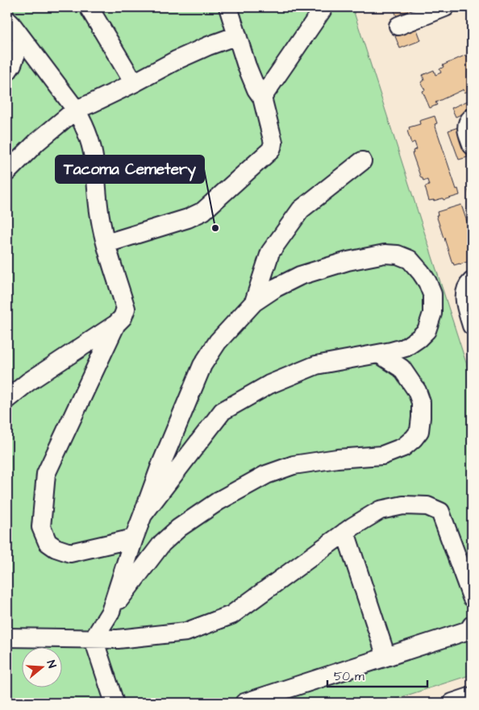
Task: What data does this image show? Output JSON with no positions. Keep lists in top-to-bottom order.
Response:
{
  "places": ["Tacoma Cemetery"],
  "scale_bar": "50 m",
  "north": "right"
}
